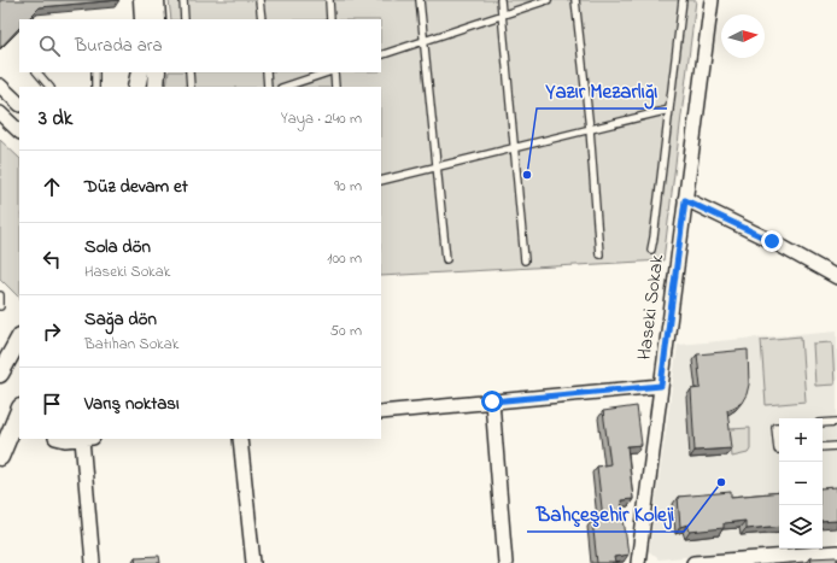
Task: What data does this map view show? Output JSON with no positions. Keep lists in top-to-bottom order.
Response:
{
  "streets": {
    "street": ["Haseki Sokak"]
  },
  "places": ["Yazır Mezarlığı", "Bahçeşehir Koleji"],
  "north": "right",
  "page": {
    "search": "Burada ara",
    "heading": ["3 dk", "Yaya · 240 m"],
    "list": [
      ["Düz devam et", "90 m"],
      ["Sola dön", "Haseki Sokak", "100 m"],
      ["Sağa dön", "Batıhan Sokak", "50 m"],
      "Varış noktası"
    ],
    "map_buttons": ["+", "−"]
  }
}
